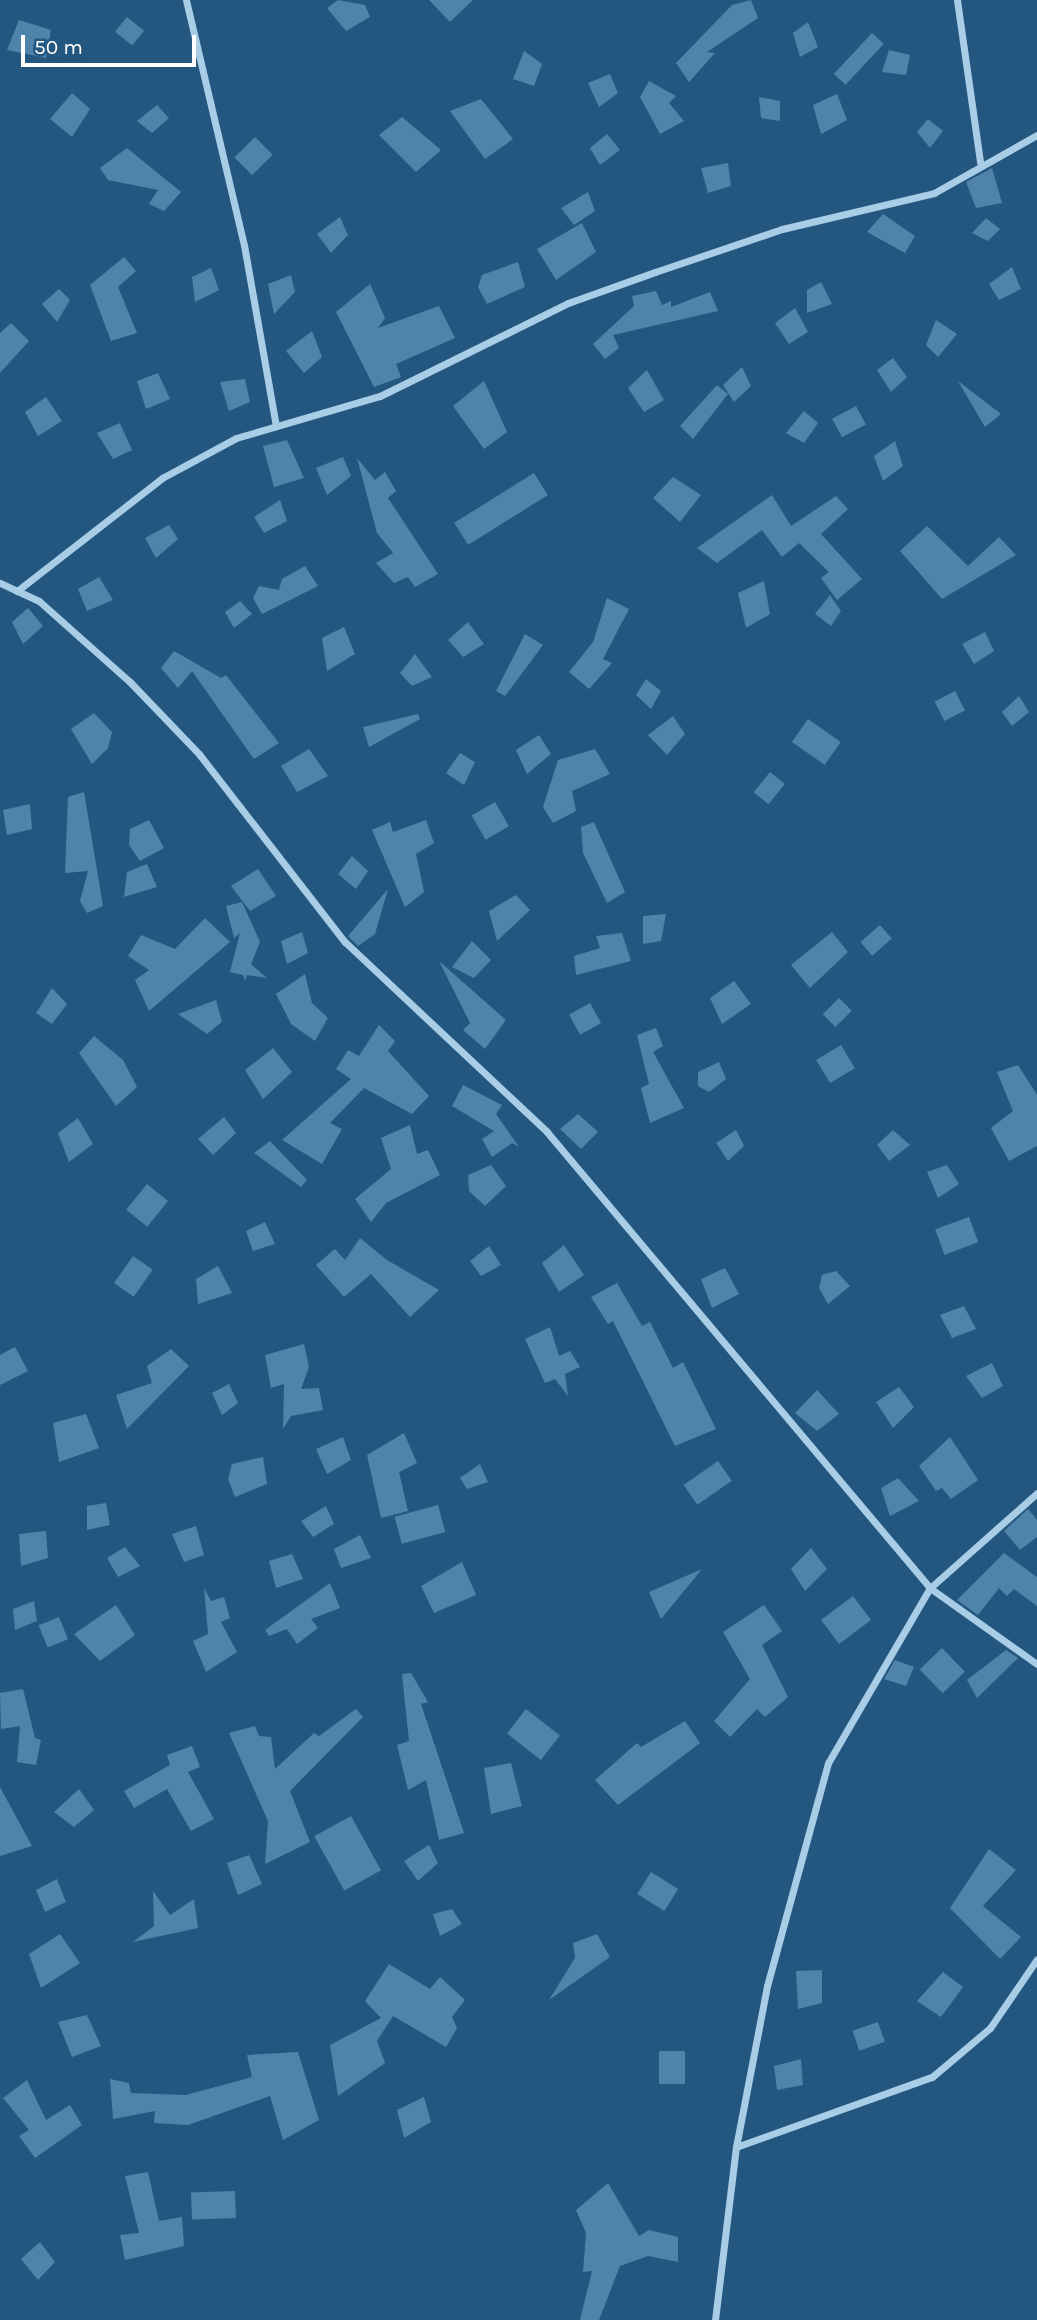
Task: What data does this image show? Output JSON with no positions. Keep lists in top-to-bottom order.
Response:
{
  "scale_bar": "50 m"
}
